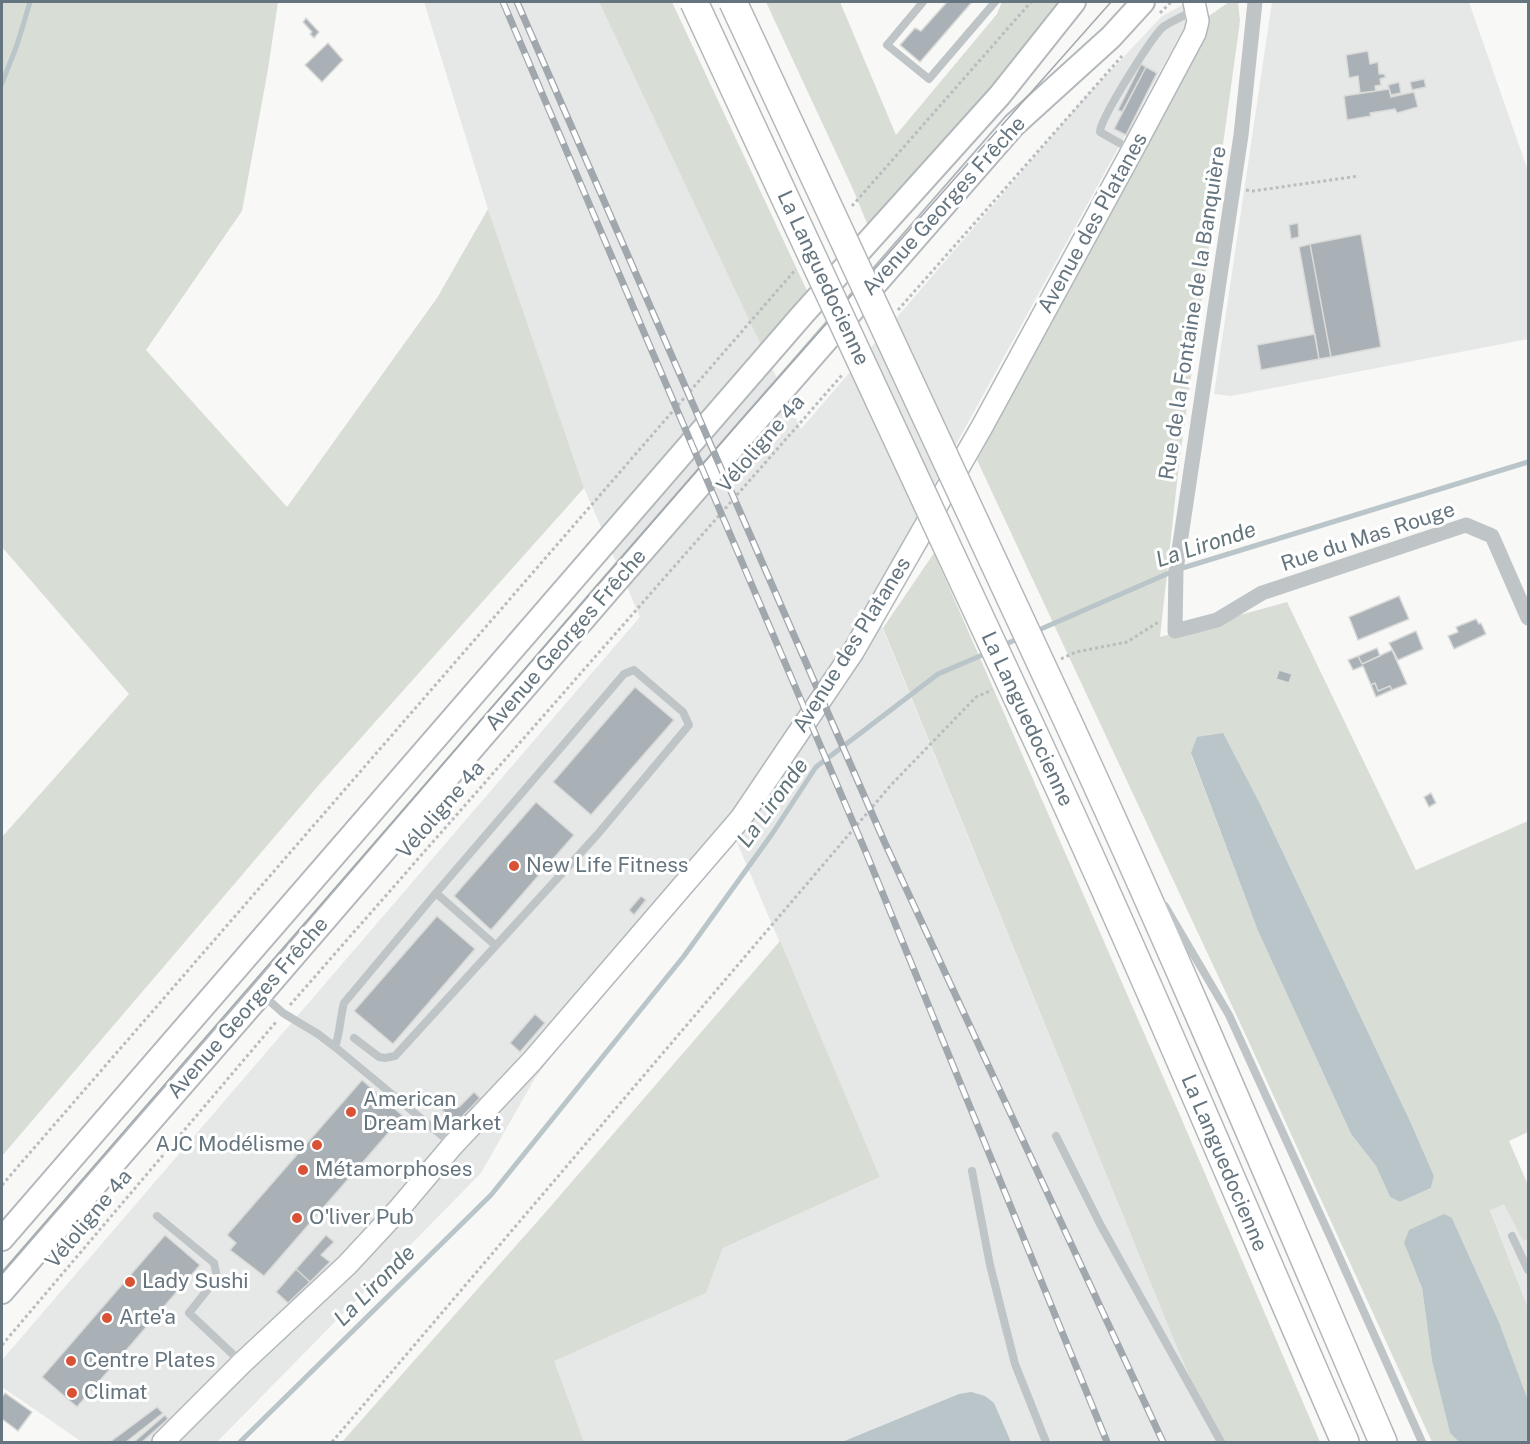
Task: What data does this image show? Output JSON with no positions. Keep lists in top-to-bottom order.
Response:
{
  "streets": {
    "highway": ["La Languedocienne"],
    "main road": ["Avenue Georges Frêche"],
    "street": ["Avenue des Platanes", "Rue de la Fontaine de la Banquière", "Rue du Mas Rouge"],
    "path": ["Véloligne 4a"]
  },
  "crossings": [
    ["Rue de la Fontaine de la Banquière", "Rue du Mas Rouge"]
  ],
  "water": ["La Lironde"],
  "places": [
    "New Life Fitness",
    "American Dream Market",
    "AJC Modélisme",
    "Métamorphoses",
    "O'liver Pub",
    "Lady Sushi",
    "Arte'a",
    "Centre Plates",
    "Climat"
  ]
}
